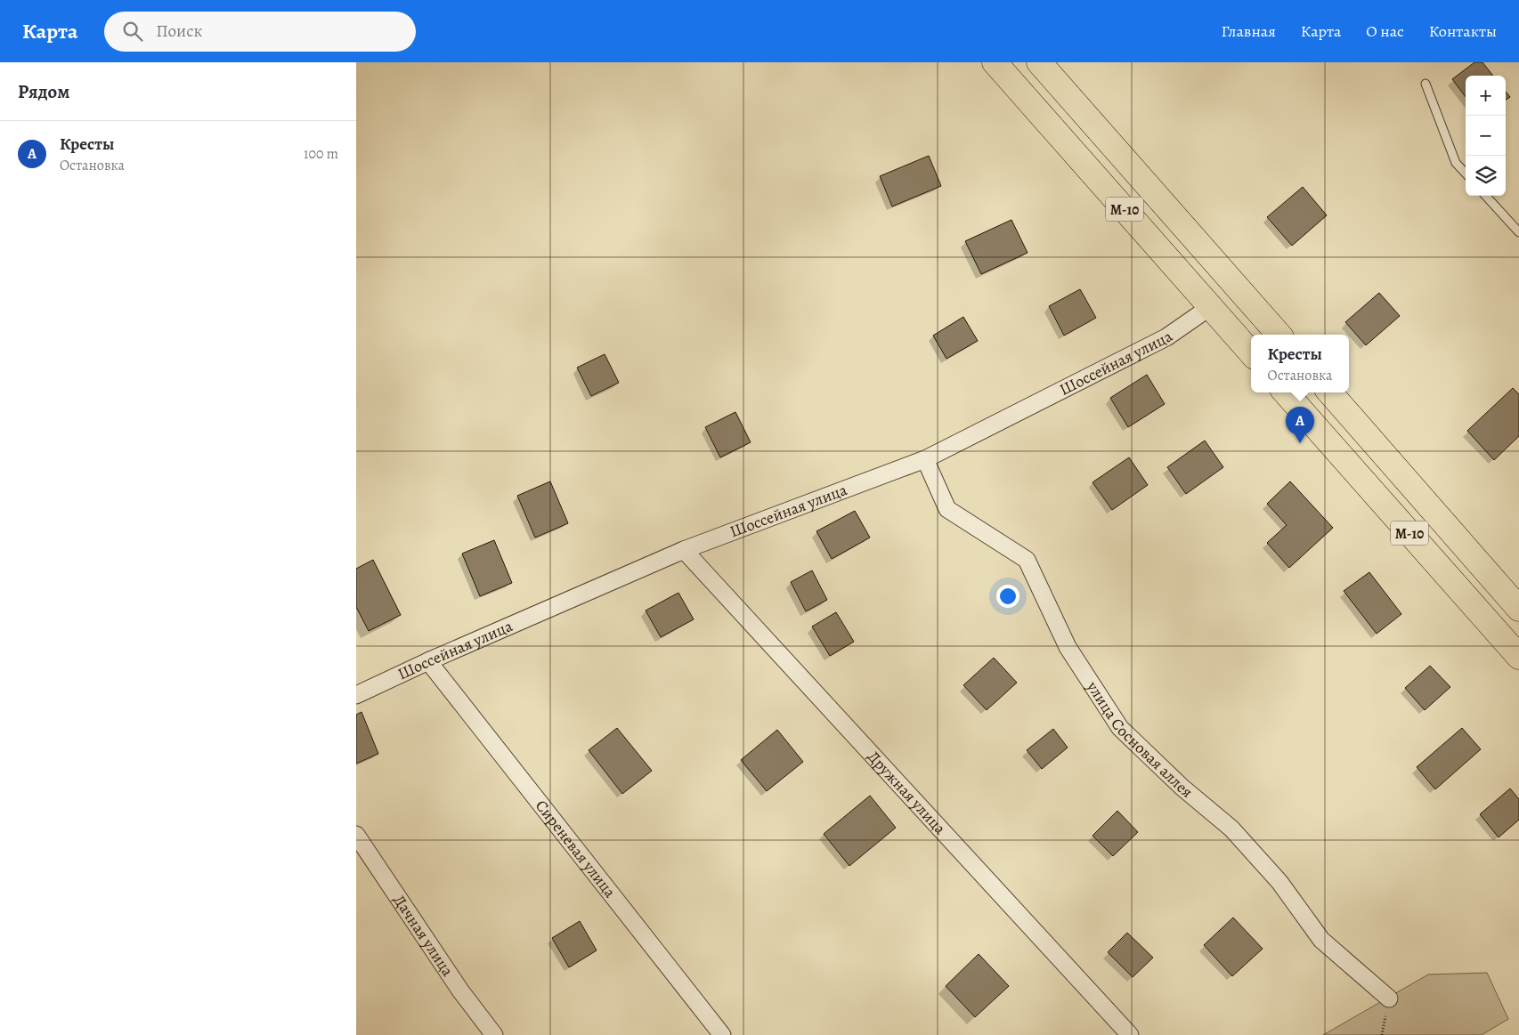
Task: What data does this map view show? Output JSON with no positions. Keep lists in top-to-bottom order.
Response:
{
  "streets": {
    "highway": ["М-10"],
    "street": [
      "Шоссейная улица",
      "улица Сосновая аллея",
      "Дружная улица",
      "Сиреневая улица",
      "Дачная улица"
    ]
  },
  "crossings": [
    ["М-10", "Шоссейная улица"],
    ["Шоссейная улица", "улица Сосновая аллея"],
    ["Шоссейная улица", "Дружная улица"],
    ["Шоссейная улица", "Сиреневая улица"]
  ],
  "page": {
    "header": "Карта",
    "search": "Поиск",
    "nav": [
      "Главная",
      "Карта",
      "О нас",
      "Контакты"
    ],
    "heading": "Рядом",
    "map_buttons": ["+", "−"],
    "list": [
      {
        "mark": "A",
        "name": "Кресты",
        "note": "Остановка",
        "value": "100 m"
      }
    ],
    "popup": ["Кресты", "Остановка"],
    "pins": "A"
  }
}
